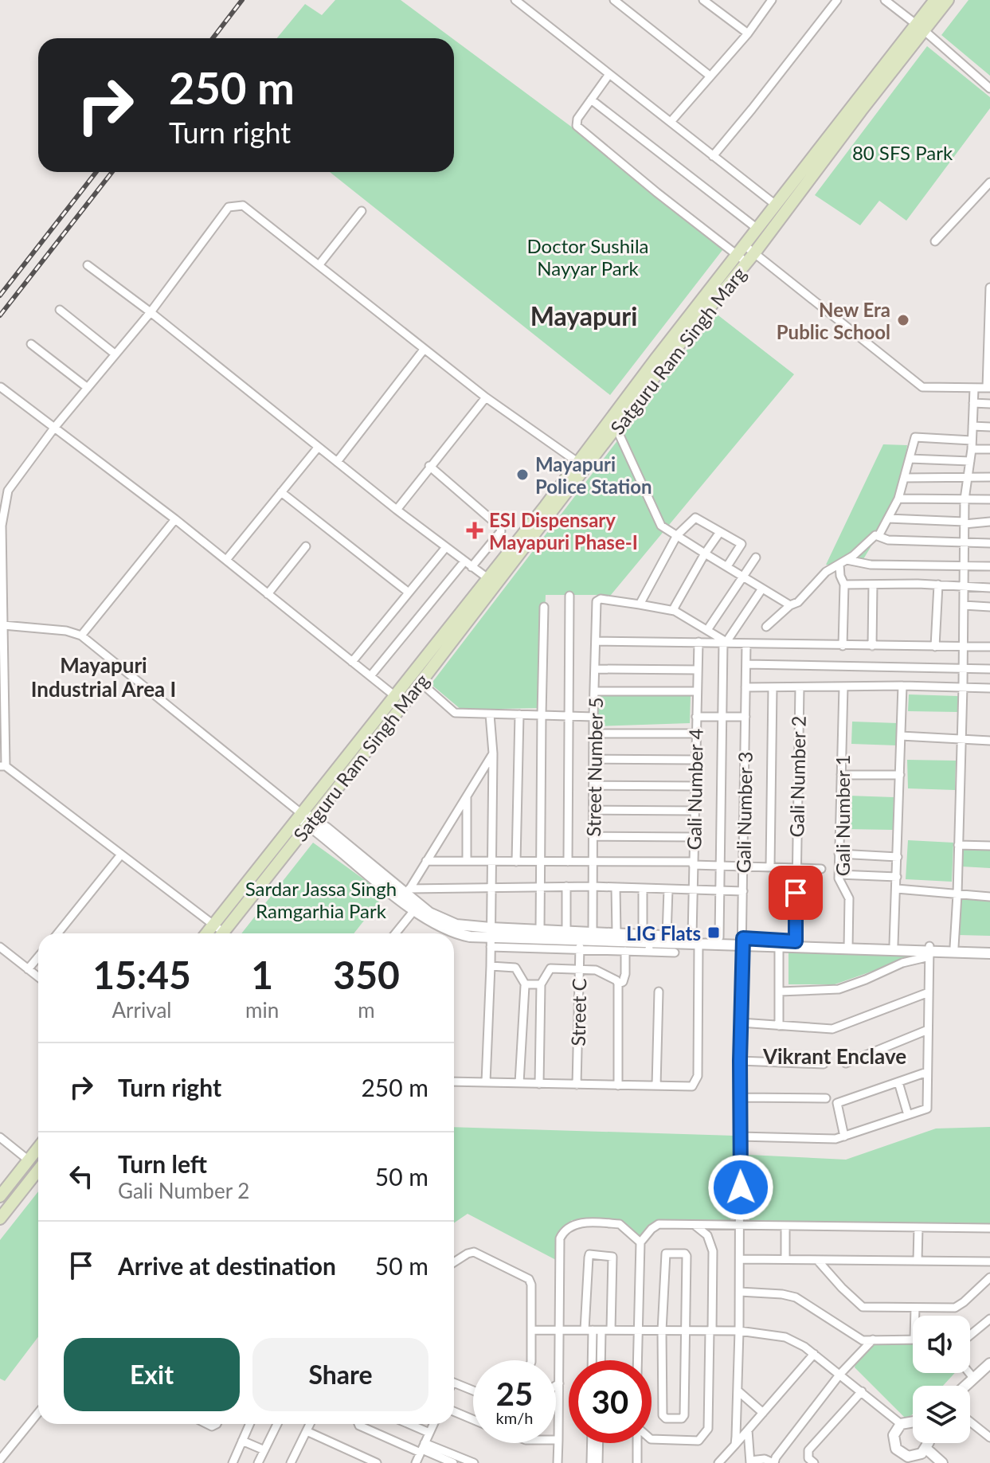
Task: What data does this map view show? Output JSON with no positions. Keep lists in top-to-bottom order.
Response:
{
  "streets": {
    "main road": ["Satguru Ram Singh Marg"],
    "street": [
      "Street Number 5",
      "Gali Number 2",
      "Gali Number 4",
      "Gali Number 3",
      "Gali Number 1",
      "Street C"
    ]
  },
  "districts": ["Mayapuri", "Mayapuri Industrial Area I", "Vikrant Enclave"],
  "parks": ["80 SFS Park", "Doctor Sushila Nayyar Park", "Sardar Jassa Singh Ramgarhia Park"],
  "places": {
    "other": ["New Era Public School", "Mayapuri Police Station"],
    "health": ["ESI Dispensary Mayapuri Phase-I"],
    "transit": ["LIG Flats"]
  },
  "page": {
    "turn": ["250 m", "Turn right"],
    "eta": [
      "15:45",
      "Arrival",
      "1",
      "min",
      "350",
      "m"
    ],
    "list": [
      {
        "name": "Turn right",
        "value": "250 m"
      },
      {
        "name": "Turn left",
        "note": "Gali Number 2",
        "value": "50 m"
      },
      {
        "name": "Arrive at destination",
        "value": "50 m"
      }
    ],
    "buttons": ["Exit", "Share"],
    "speed": "25 km/h",
    "limit": "30"
  }
}
